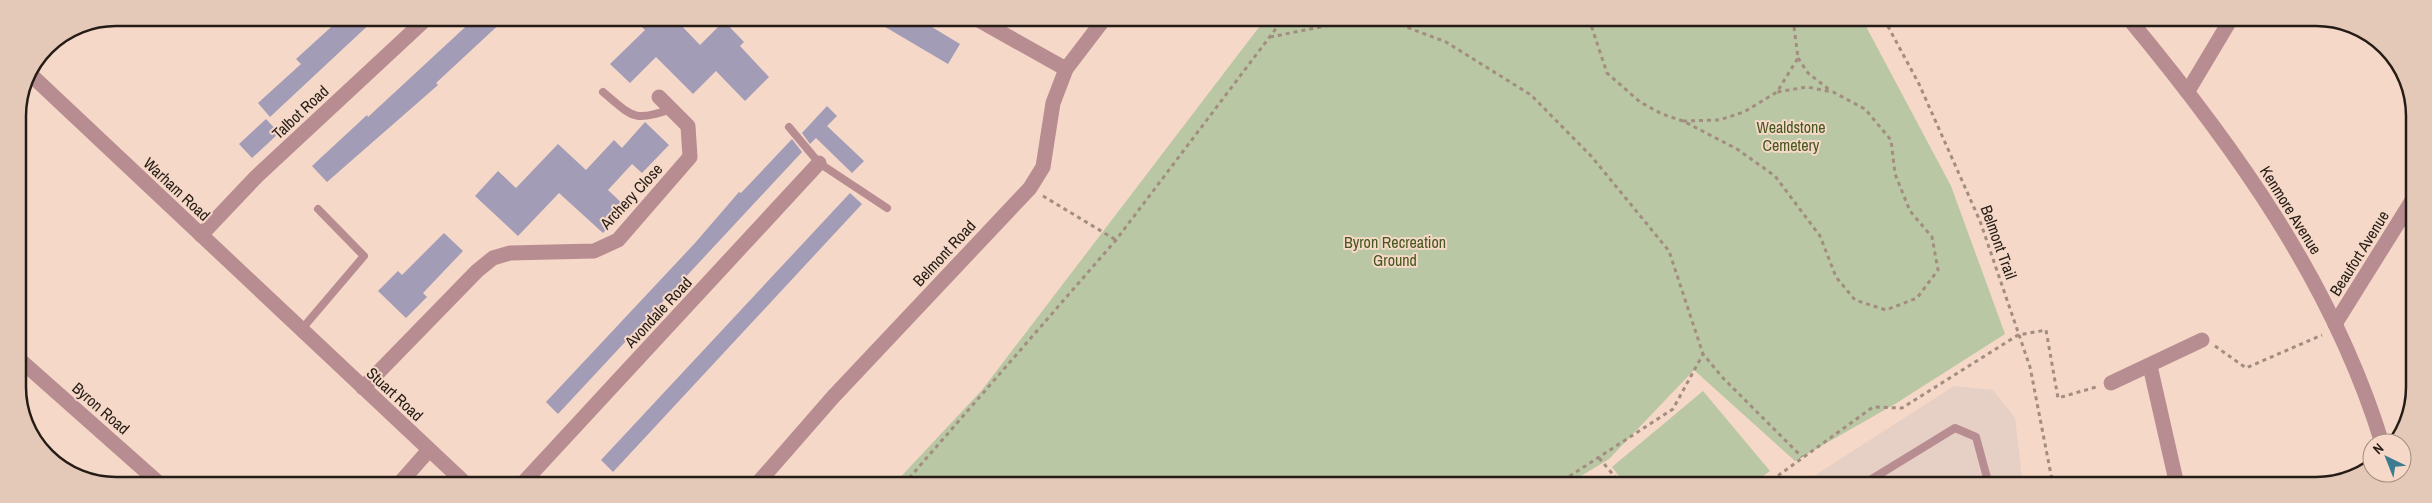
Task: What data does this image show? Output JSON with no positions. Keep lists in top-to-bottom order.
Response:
{
  "streets": {
    "street": [
      "Talbot Road",
      "Warham Road",
      "Archery Close",
      "Kenmore Avenue",
      "Belmont Road",
      "Beaufort Avenue",
      "Avondale Road",
      "Stuart Road",
      "Byron Road"
    ],
    "path": ["Belmont Trail"]
  },
  "crossings": [
    ["Talbot Road", "Warham Road"],
    ["Warham Road", "Stuart Road"],
    ["Archery Close", "Stuart Road"],
    ["Kenmore Avenue", "Beaufort Avenue"]
  ],
  "parks": ["Wealdstone Cemetery", "Byron Recreation Ground"],
  "north": "top left"
}
